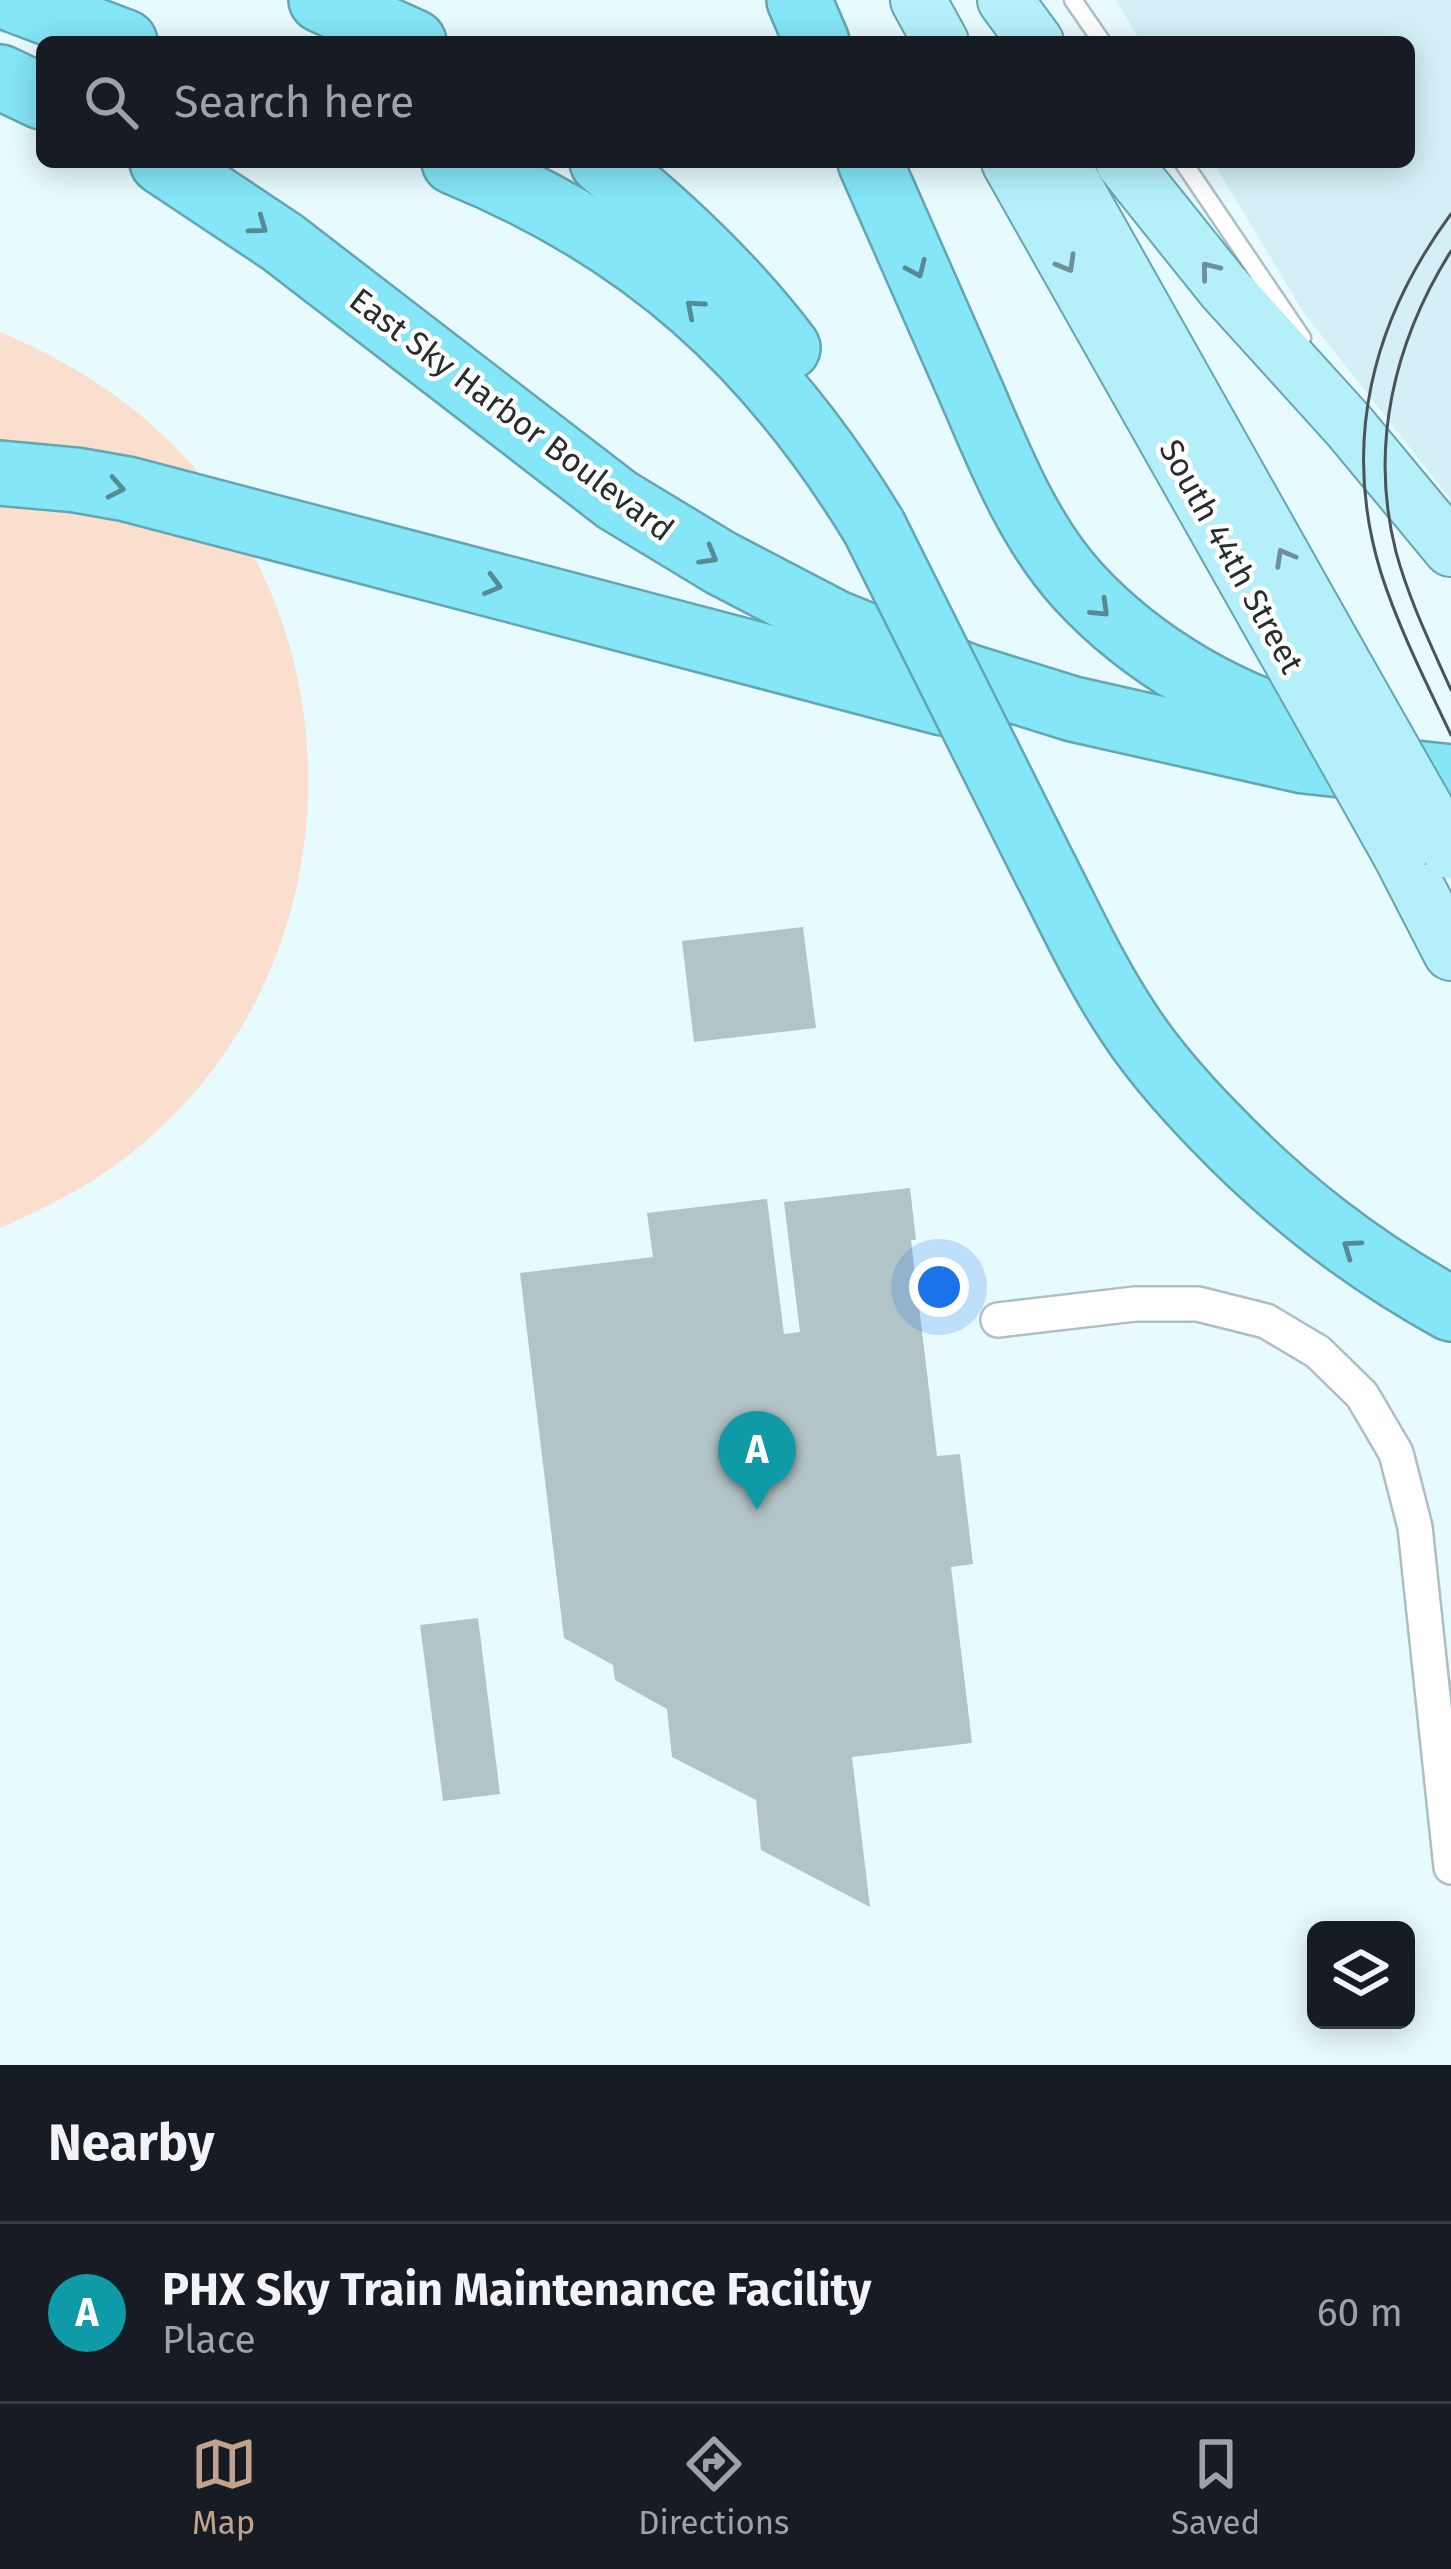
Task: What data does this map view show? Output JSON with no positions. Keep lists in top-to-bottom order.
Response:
{
  "streets": {
    "highway": ["East Sky Harbor Boulevard"],
    "main road": ["South 44th Street"]
  },
  "page": {
    "search": "Search here",
    "pins": "A",
    "heading": "Nearby",
    "list": [
      {
        "mark": "A",
        "name": "PHX Sky Train Maintenance Facility",
        "note": "Place",
        "value": "60 m"
      }
    ],
    "nav": ["Map", "Directions", "Saved"]
  }
}
